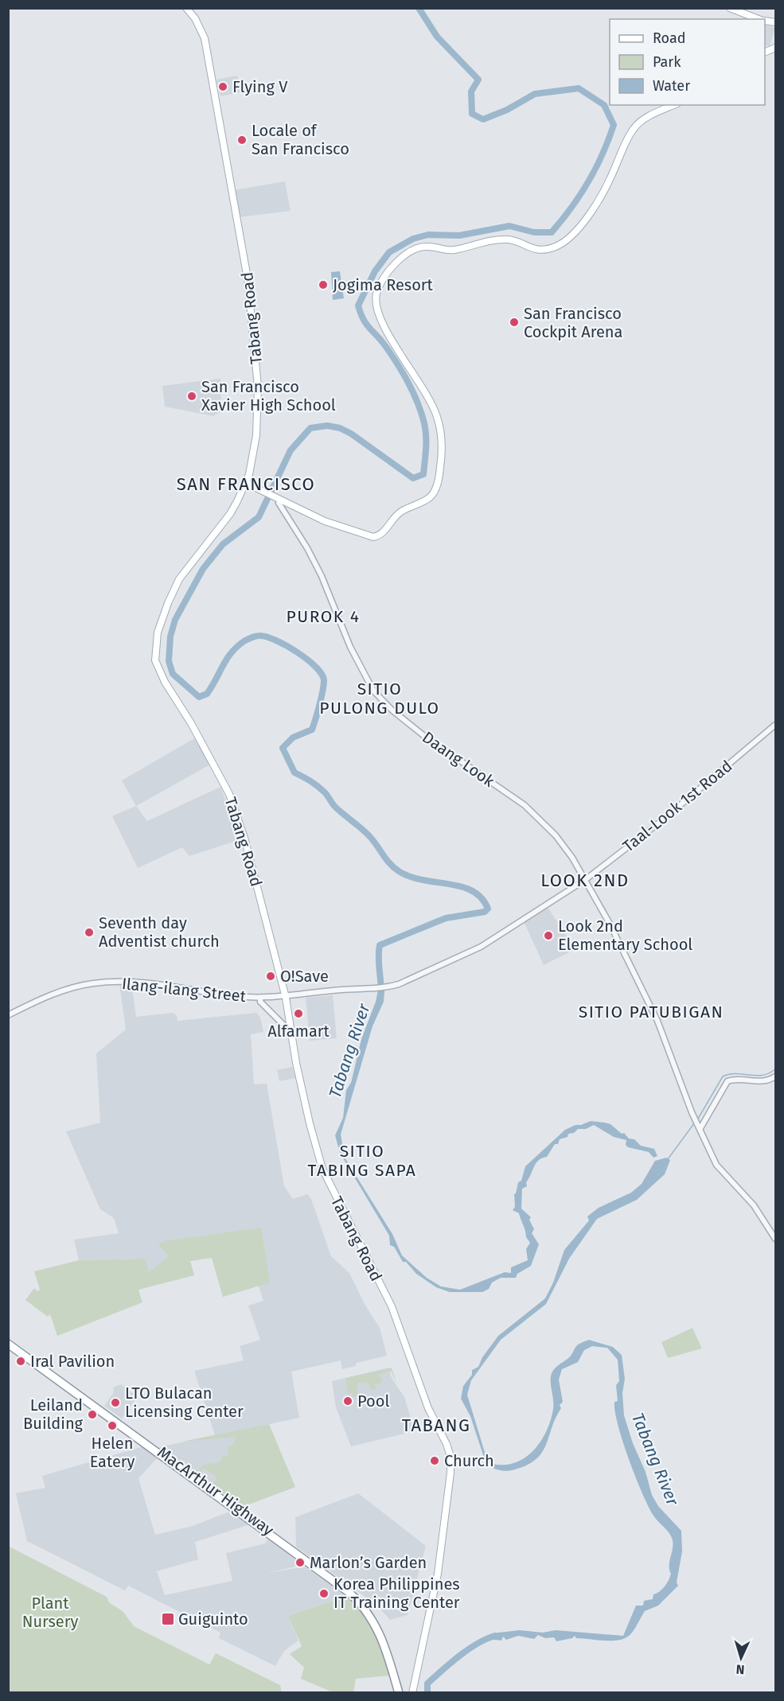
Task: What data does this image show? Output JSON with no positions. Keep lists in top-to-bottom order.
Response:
{
  "streets": {
    "highway": ["MacArthur Highway"],
    "main road": ["Tabang Road"],
    "street": ["Daang Look", "Taal-Look 1st Road", "Ilang-ilang Street"]
  },
  "crossings": [
    ["Tabang Road", "Taal-Look 1st Road"],
    ["Tabang Road", "Ilang-ilang Street"],
    ["Daang Look", "Taal-Look 1st Road"],
    ["Taal-Look 1st Road", "Ilang-ilang Street"]
  ],
  "districts": [
    "SAN FRANCISCO",
    "PUROK 4",
    "SITIO PULONG DULO",
    "LOOK 2ND",
    "SITIO PATUBIGAN",
    "SITIO TABING SAPA",
    "TABANG"
  ],
  "water": ["Tabang River"],
  "parks": ["Plant Nursery"],
  "places": {
    "other": [
      "Flying V",
      "Locale of San Francisco",
      "Jogima Resort",
      "San Francisco Cockpit Arena",
      "San Francisco Xavier High School",
      "Seventh day Adventist church",
      "Look 2nd Elementary School",
      "O!Save",
      "Alfamart",
      "Iral Pavilion",
      "Pool",
      "LTO Bulacan Licensing Center",
      "Leiland Building",
      "Helen Eatery",
      "Church",
      "Marlon’s Garden",
      "Korea Philippines IT Training Center"
    ],
    "transit": ["Guiguinto"]
  },
  "legend": ["Road", "Park", "Water"],
  "north": "bottom"
}
